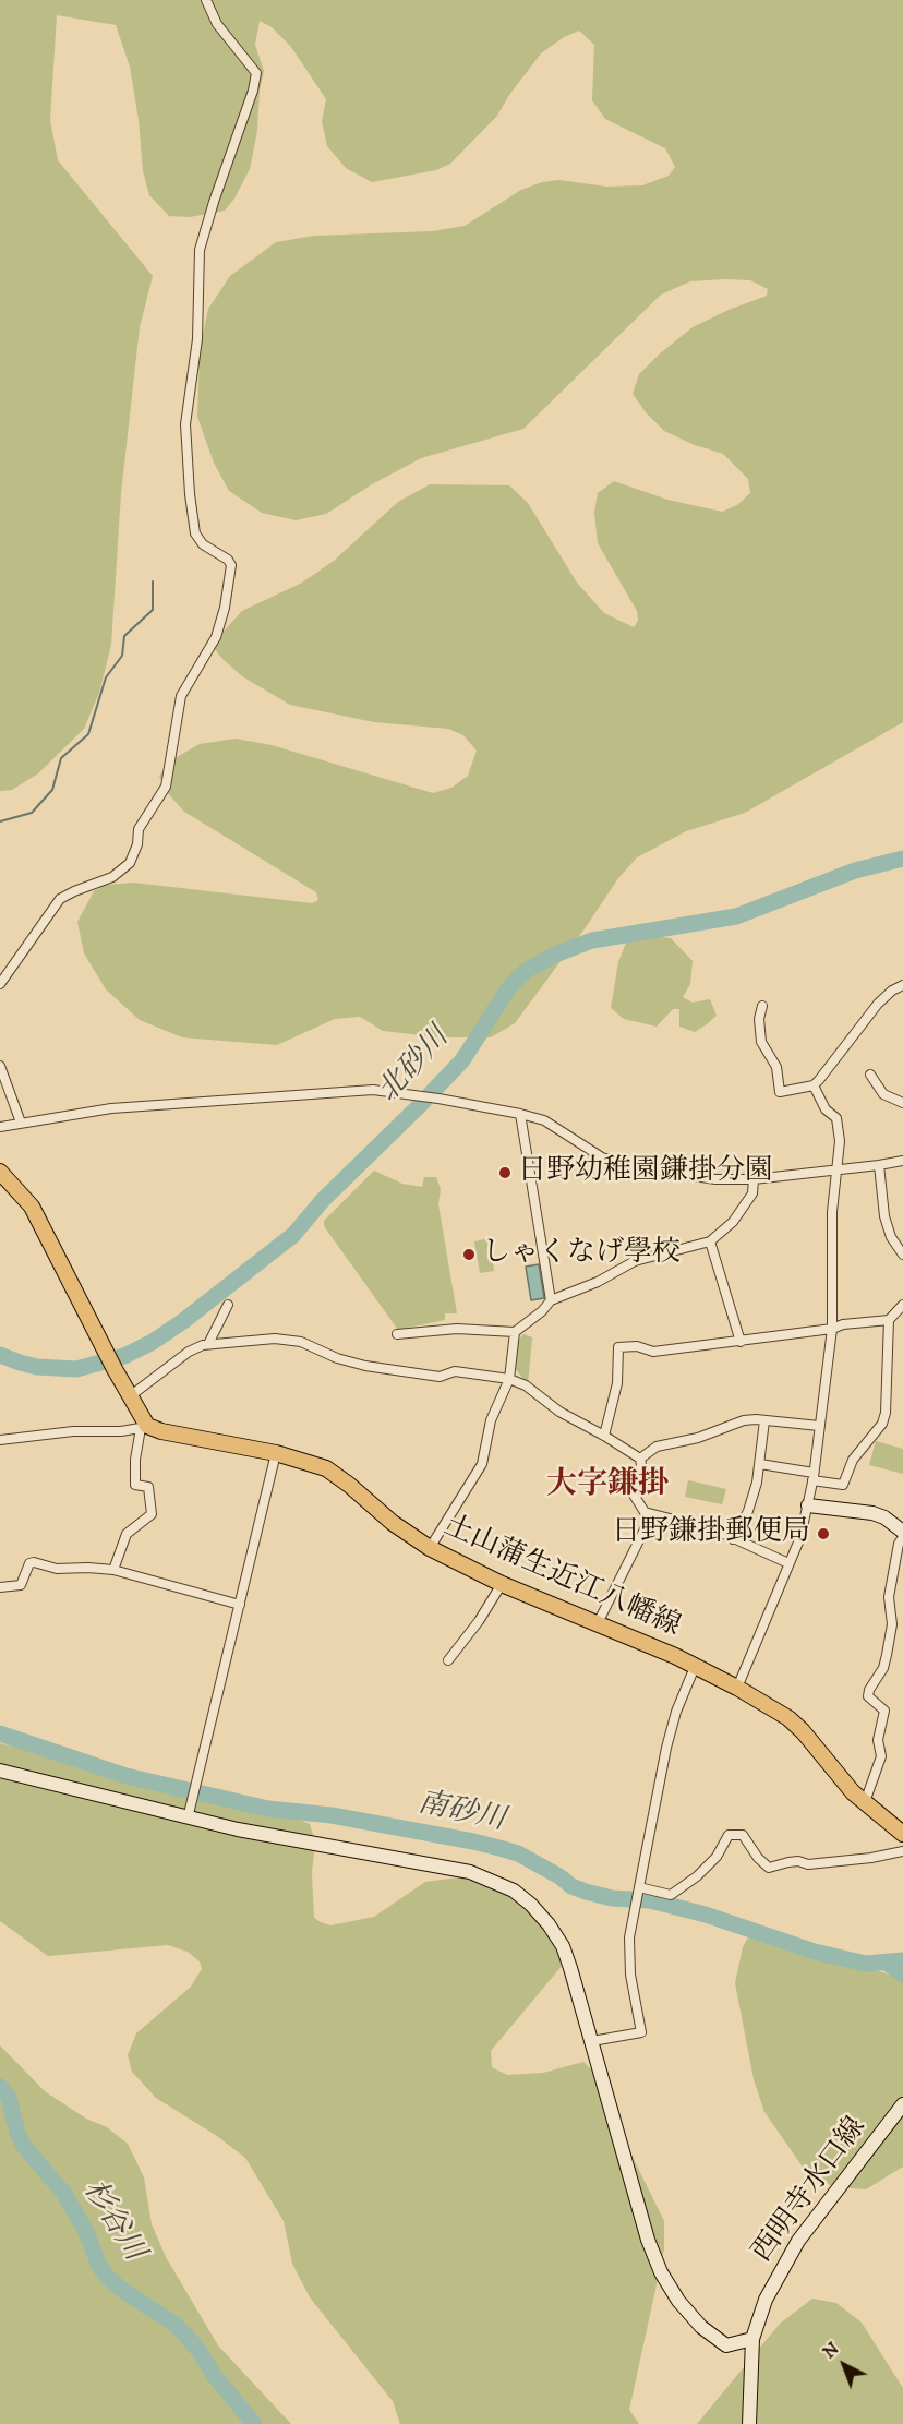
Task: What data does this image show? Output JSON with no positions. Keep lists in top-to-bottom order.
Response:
{
  "streets": {
    "main road": ["土山蒲生近江八幡線"],
    "street": ["西明寺水口線"]
  },
  "districts": ["大字鎌掛"],
  "water": ["北砂川", "南砂川", "杉谷川"],
  "places": ["日野幼稚園鎌掛分園", "しゃくなげ學校", "日野鎌掛郵便局"],
  "north": "top left"
}
